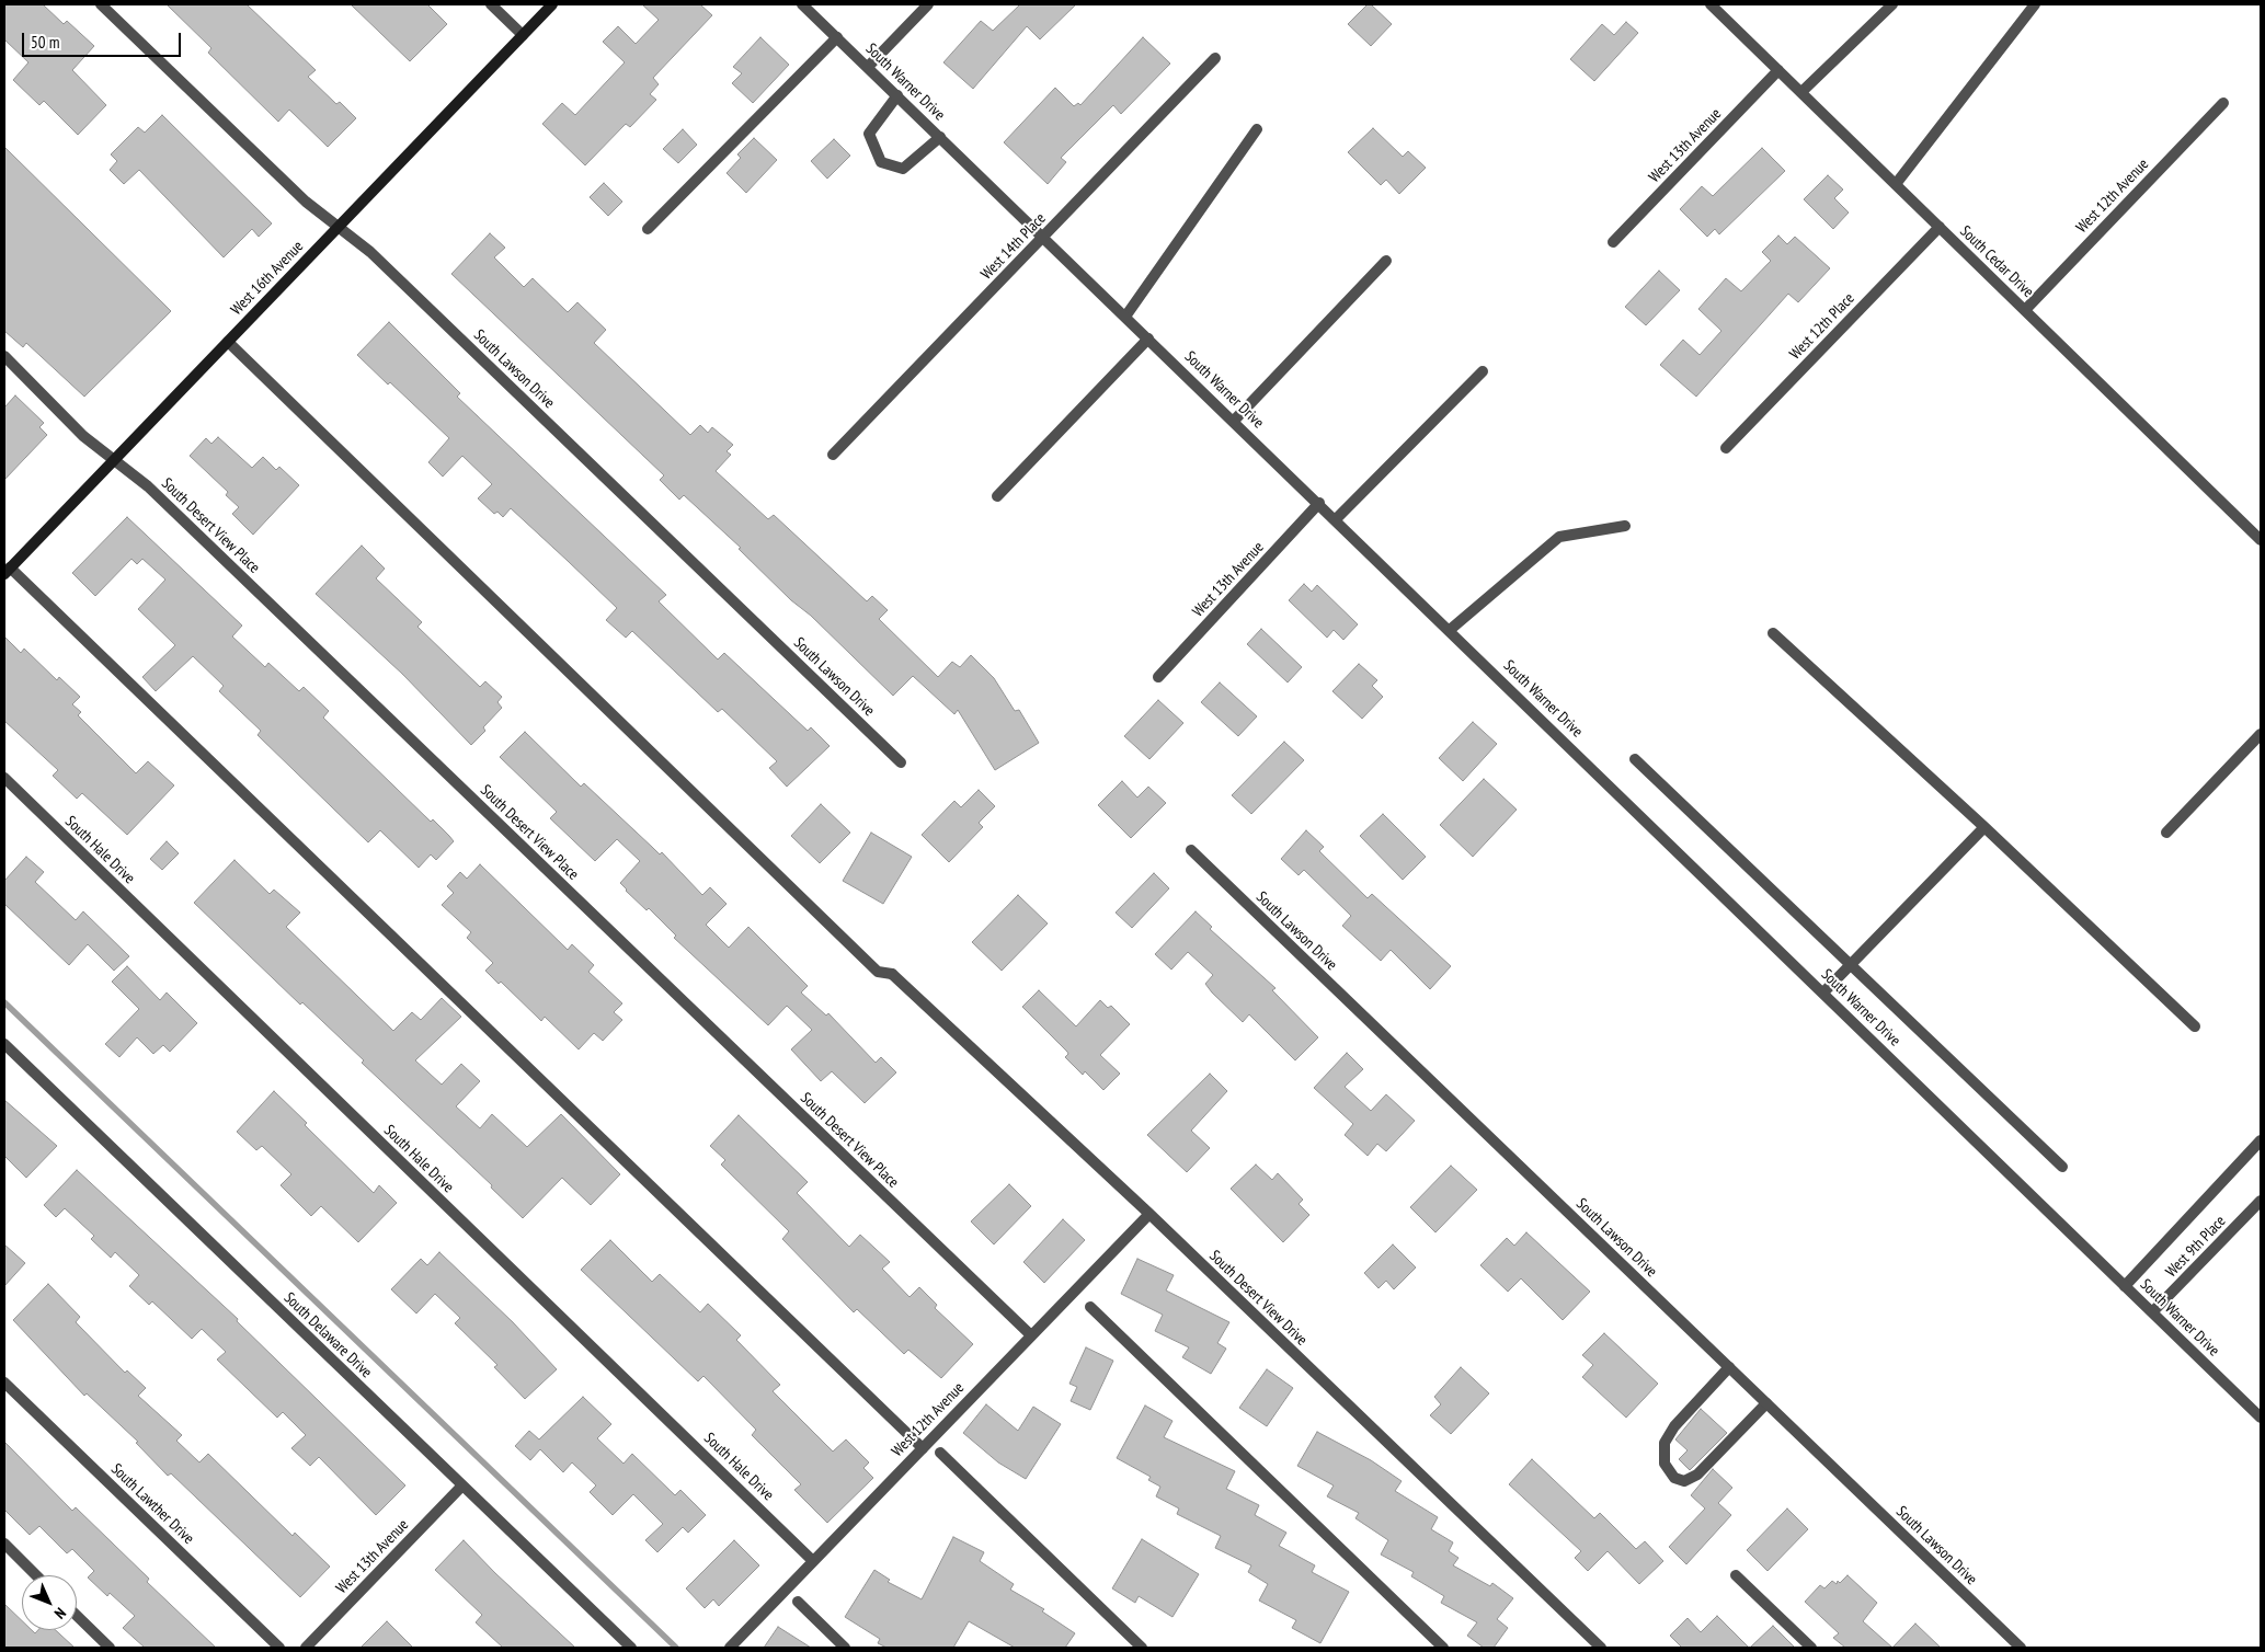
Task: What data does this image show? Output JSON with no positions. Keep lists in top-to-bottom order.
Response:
{
  "streets": {
    "street": [
      "South Warner Drive",
      "West 13th Avenue",
      "West 12th Avenue",
      "West 14th Place",
      "South Cedar Drive",
      "West 16th Avenue",
      "West 12th Place",
      "South Lawson Drive",
      "South Desert View Place",
      "South Hale Drive",
      "West 9th Place",
      "South Desert View Drive",
      "South Delaware Drive",
      "South Lawther Drive"
    ]
  },
  "crossings": [
    ["South Warner Drive", "West 13th Avenue"],
    ["South Warner Drive", "West 14th Place"],
    ["South Warner Drive", "West 9th Place"],
    ["West 13th Avenue", "South Cedar Drive"],
    ["West 13th Avenue", "South Delaware Drive"],
    ["West 12th Avenue", "South Cedar Drive"],
    ["West 12th Avenue", "South Desert View Place"],
    ["West 12th Avenue", "South Hale Drive"],
    ["West 12th Avenue", "South Desert View Drive"],
    ["South Cedar Drive", "West 12th Place"],
    ["West 16th Avenue", "South Lawson Drive"],
    ["West 16th Avenue", "South Desert View Place"],
    ["West 16th Avenue", "South Desert View Drive"]
  ],
  "scale_bar": "50 m",
  "north": "bottom right"
}
